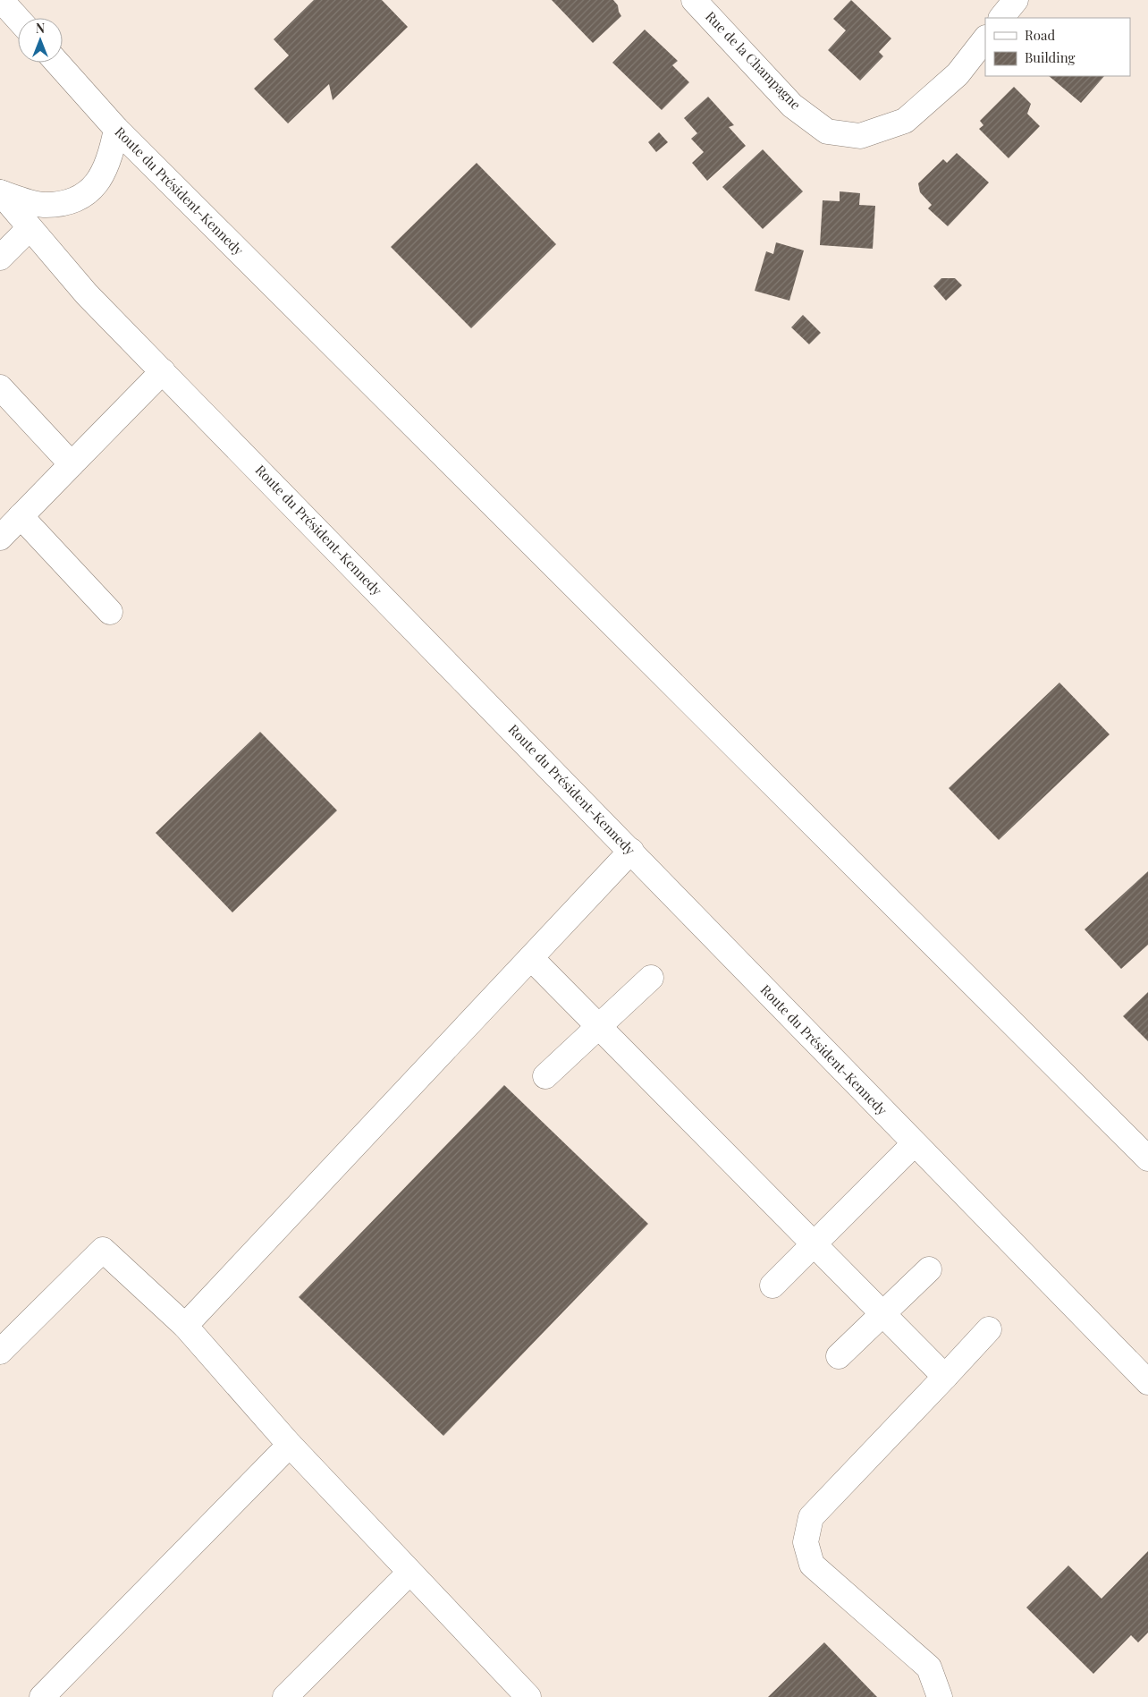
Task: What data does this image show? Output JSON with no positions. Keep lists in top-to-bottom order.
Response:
{
  "streets": {
    "main road": ["Rue de la Champagne", "Route du Président-Kennedy"]
  },
  "legend": ["Road", "Building"],
  "north": "top"
}
